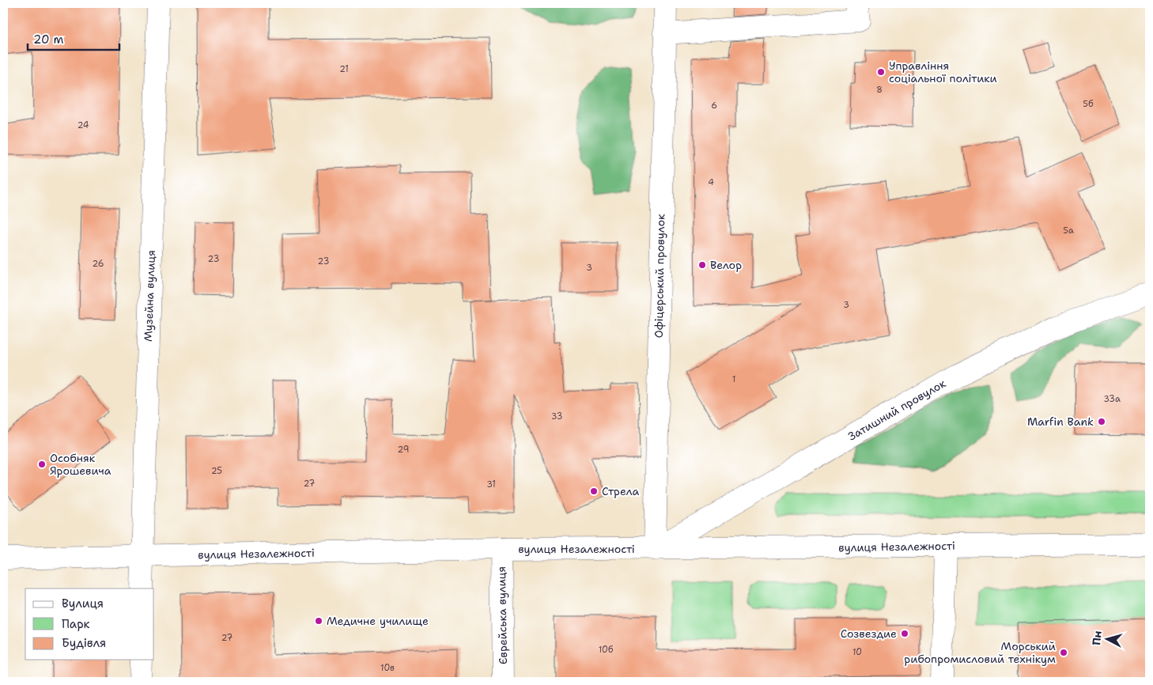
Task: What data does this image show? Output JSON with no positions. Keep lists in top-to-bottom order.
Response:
{
  "streets": {
    "street": [
      "Офіцерський провулок",
      "Музейна вулиця",
      "Затишний провулок",
      "вулиця Незалежності",
      "Єврейська вулиця"
    ]
  },
  "crossings": [
    ["Офіцерський провулок", "Затишний провулок"],
    ["Офіцерський провулок", "вулиця Незалежності"],
    ["Музейна вулиця", "вулиця Незалежності"],
    ["Затишний провулок", "вулиця Незалежності"],
    ["вулиця Незалежності", "Єврейська вулиця"]
  ],
  "places": [
    "Управління соціальної політики",
    "Велор",
    "Marfin Bank",
    "Особняк Ярошевича",
    "Стрела",
    "Медичне училище",
    "Созвездие",
    "Морський рибопромисловий технікум"
  ],
  "house_numbers": [
    "21",
    "8",
    "5б",
    "6",
    "24",
    "4",
    "5а",
    "23",
    "23",
    "26",
    "3",
    "3",
    "1",
    "33а",
    "33",
    "29",
    "25",
    "27",
    "31",
    "27",
    "10б",
    "10",
    "10в"
  ],
  "legend": ["Вулиця", "Парк", "Будівля"],
  "scale_bar": "20 m",
  "north": "left"
}
